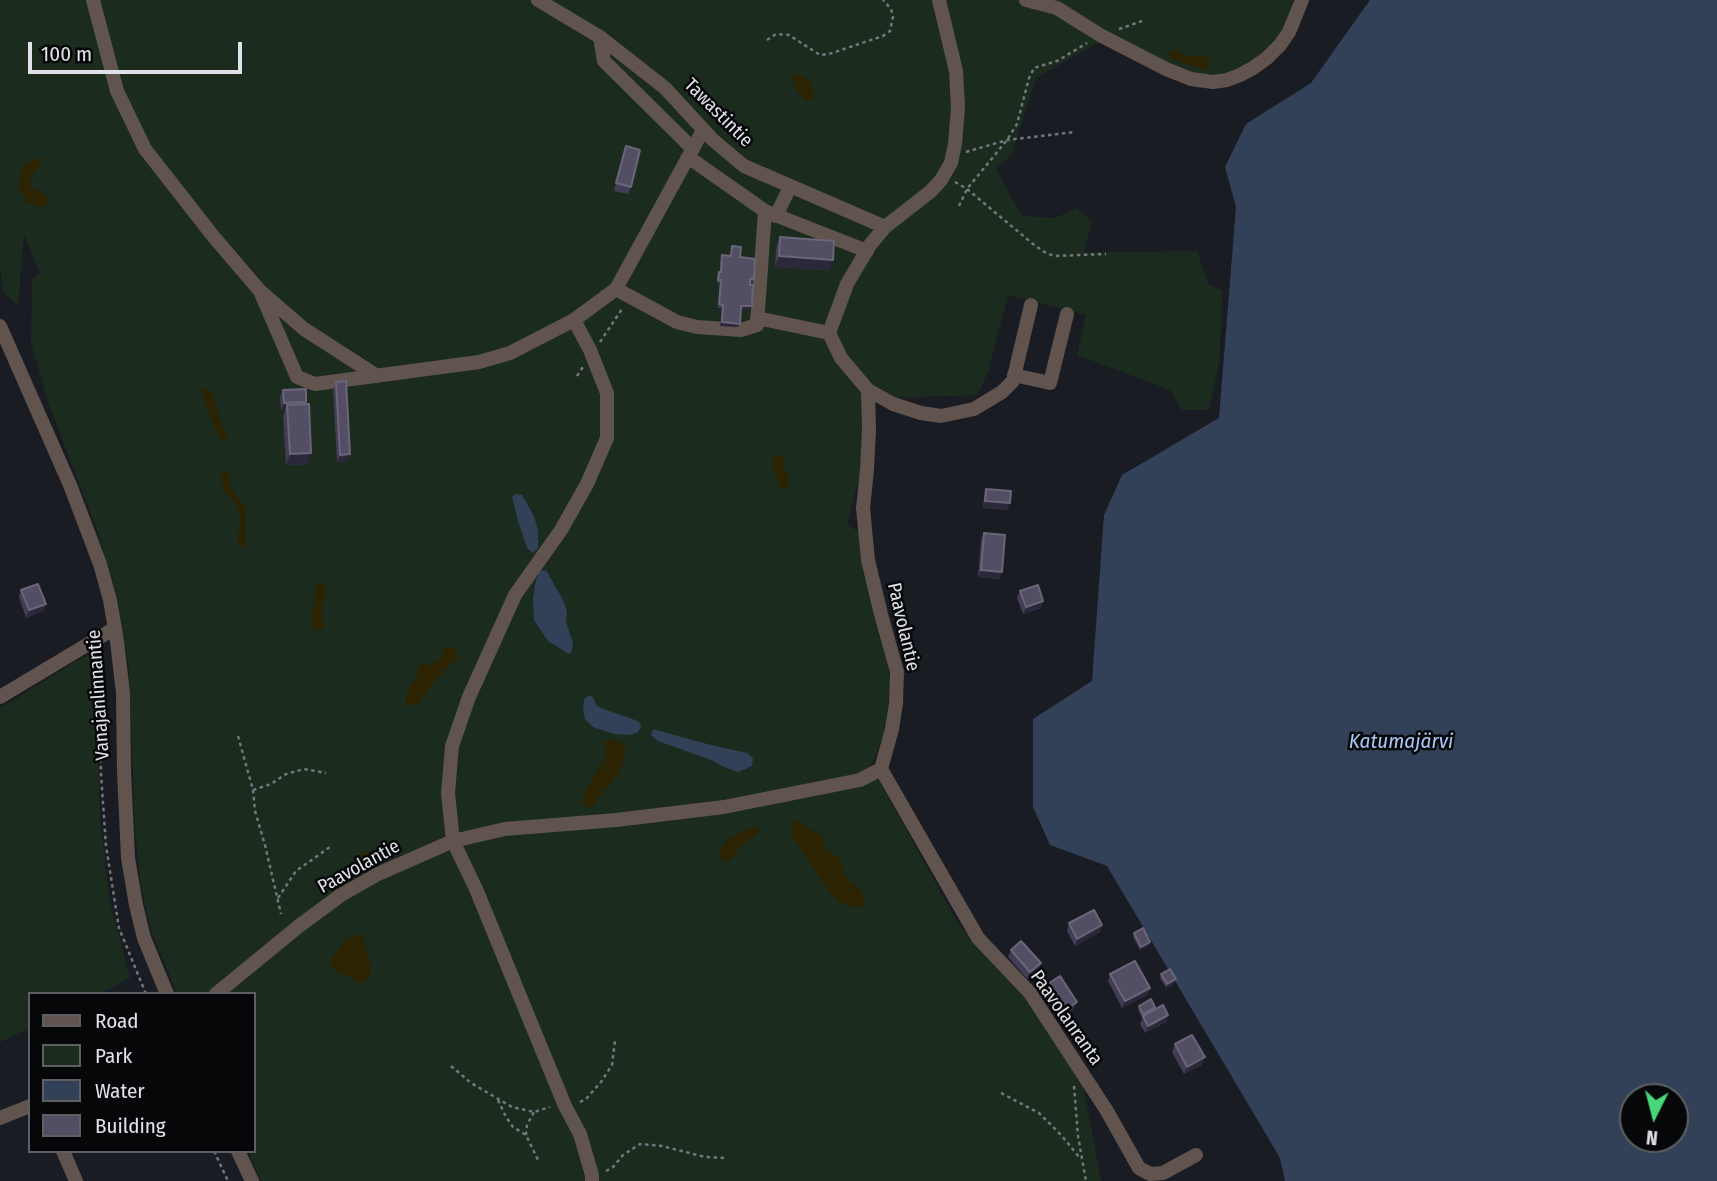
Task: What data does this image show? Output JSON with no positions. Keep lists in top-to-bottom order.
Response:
{
  "streets": {
    "street": [
      "Tawastintie",
      "Paavolantie",
      "Vanajanlinnantie",
      "Paavolanranta"
    ]
  },
  "crossings": [
    ["Paavolantie", "Paavolanranta"]
  ],
  "water": ["Katumajärvi"],
  "legend": [
    "Road",
    "Park",
    "Water",
    "Building"
  ],
  "scale_bar": "100 m",
  "north": "bottom"
}
